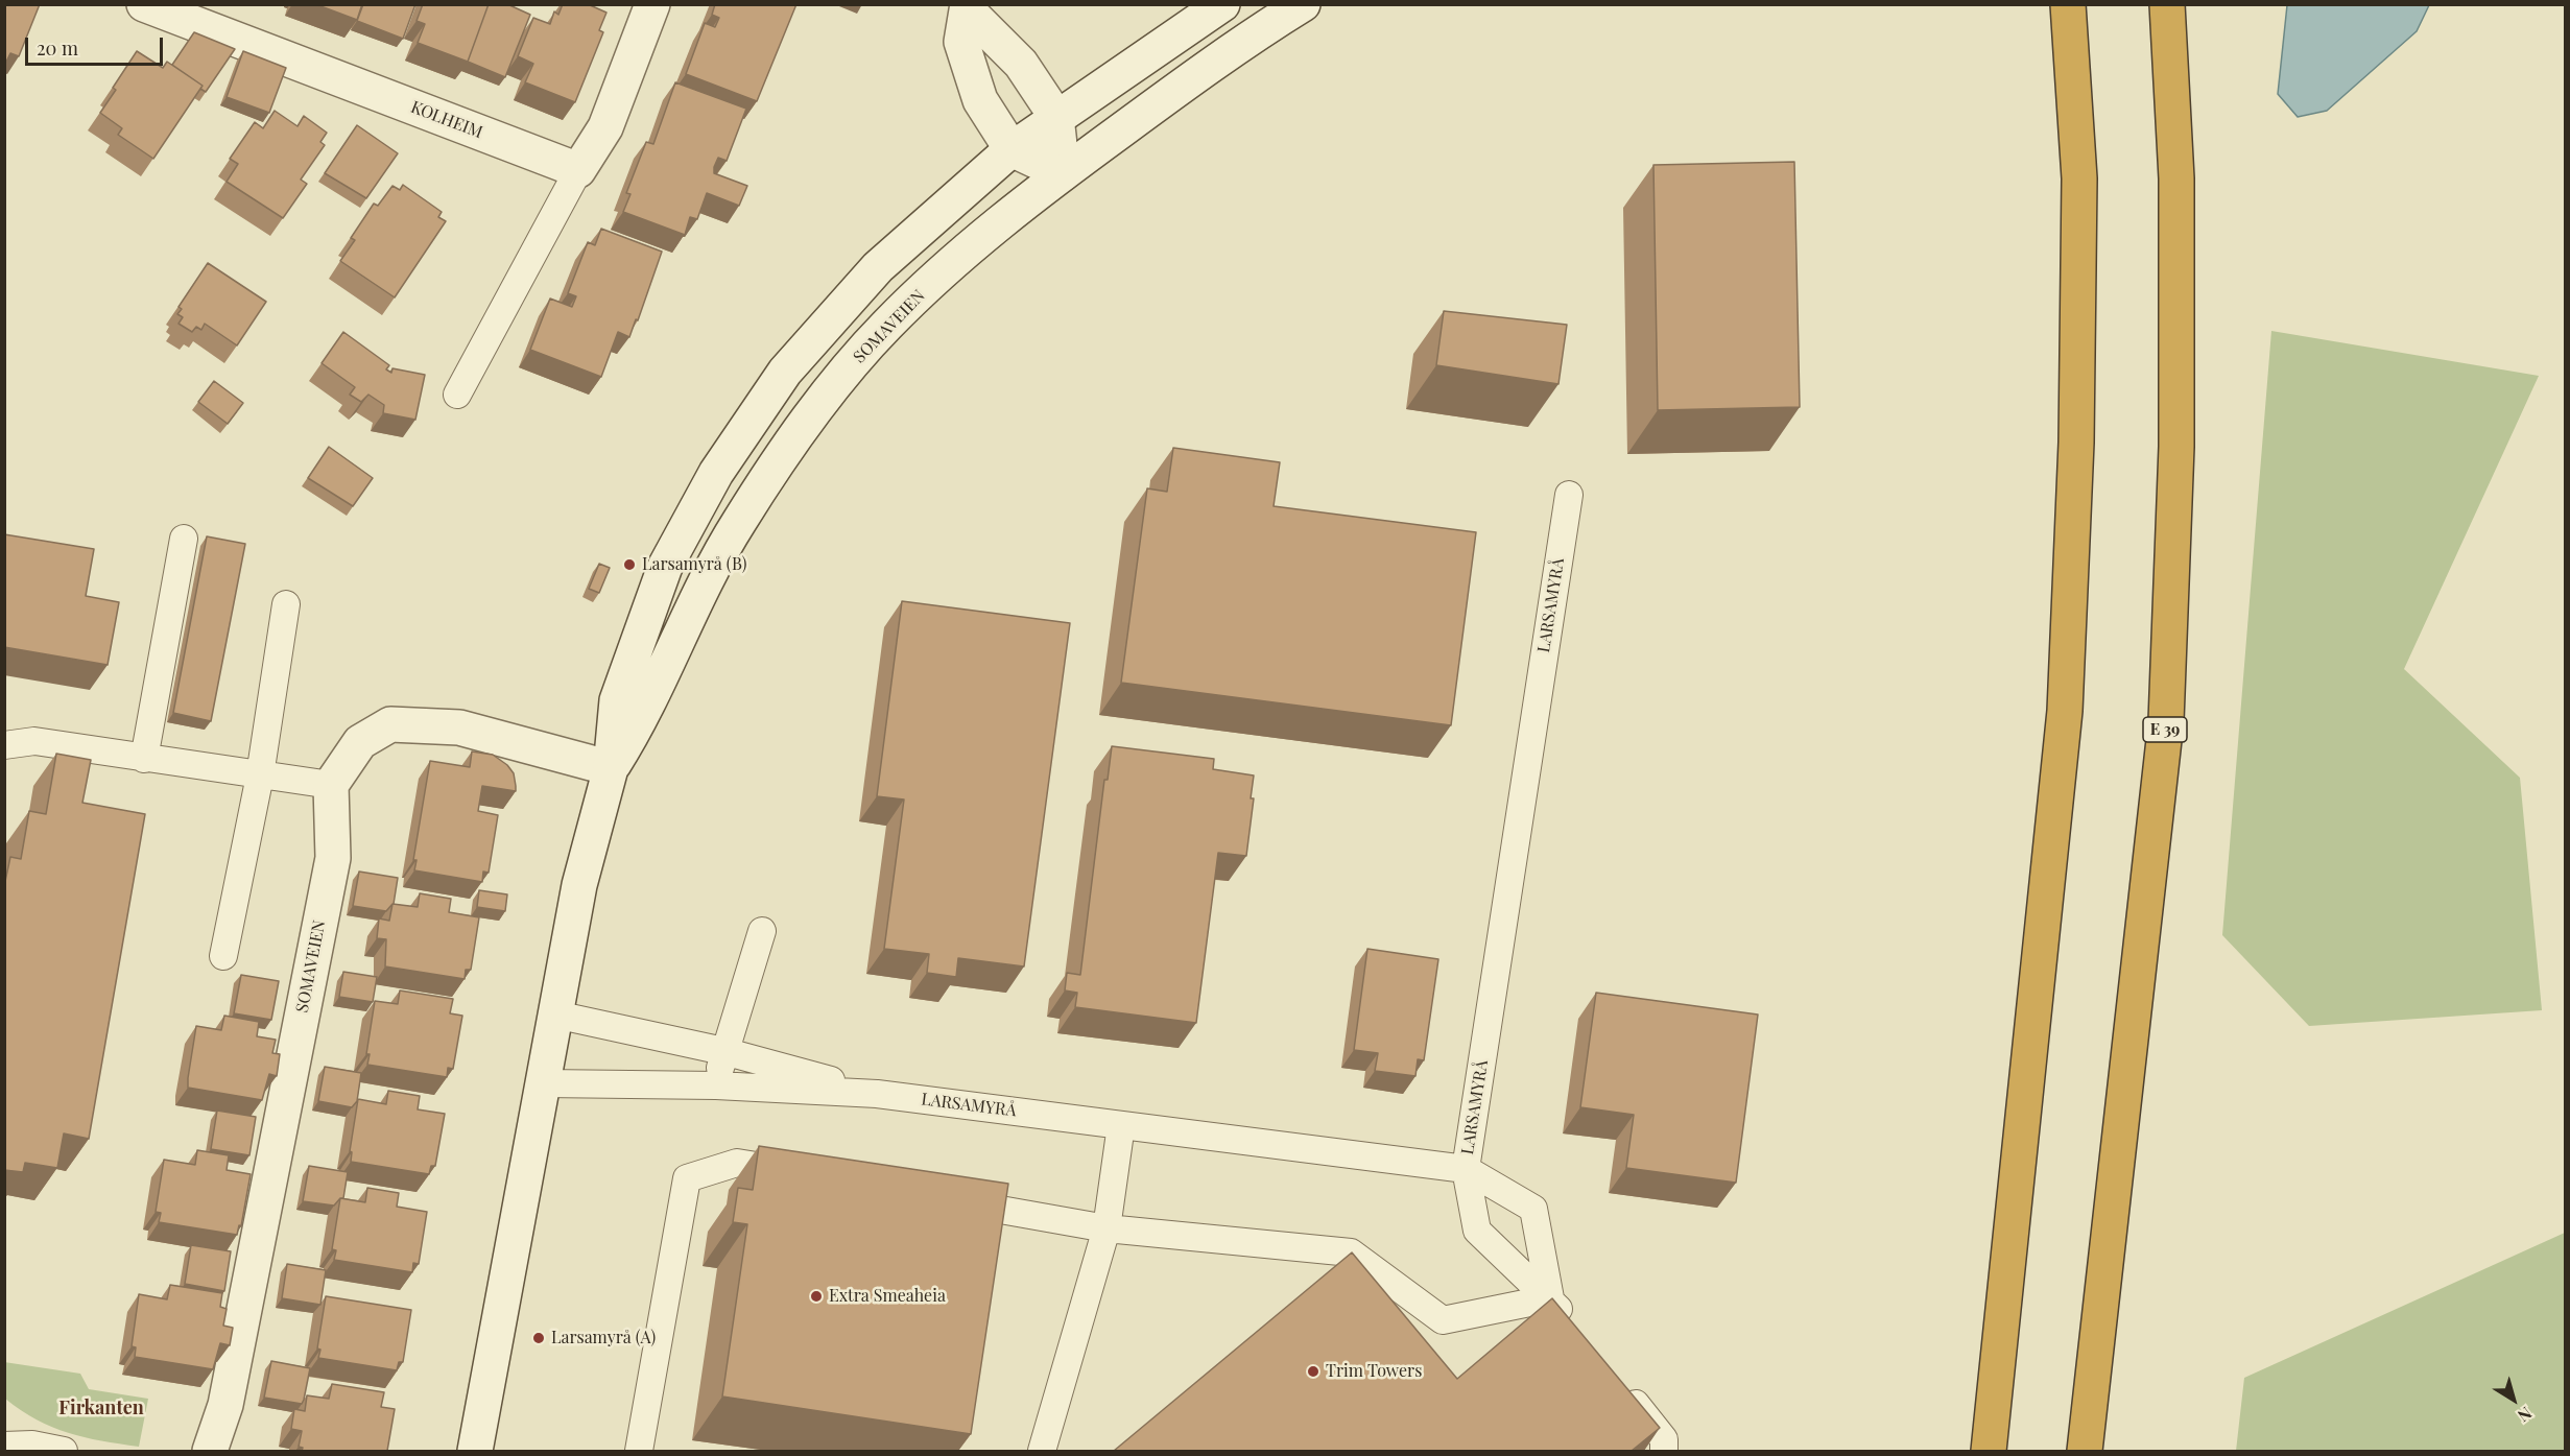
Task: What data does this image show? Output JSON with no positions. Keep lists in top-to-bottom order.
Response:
{
  "streets": {
    "highway": ["E 39"],
    "main road": ["KOLHEIM", "SOMAVEIEN"],
    "lane": ["LARSAMYRÅ"]
  },
  "crossings": [
    ["SOMAVEIEN", "LARSAMYRÅ"]
  ],
  "districts": ["Firkanten"],
  "places": [
    "Larsamyrå (B)",
    "Extra Smeaheia",
    "Larsamyrå (A)",
    "Trim Towers"
  ],
  "scale_bar": "20 m",
  "north": "bottom right"
}
